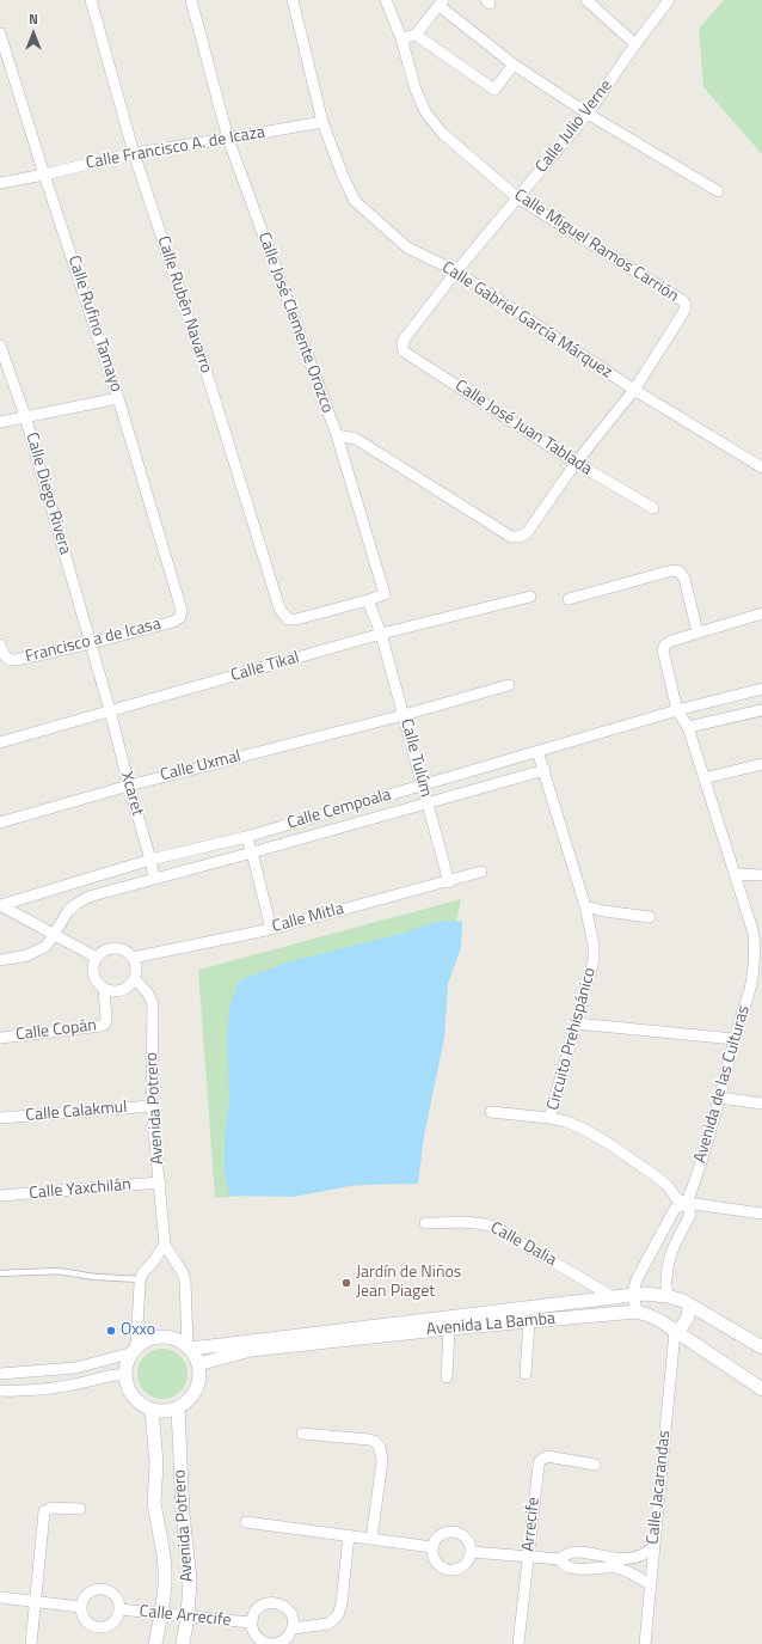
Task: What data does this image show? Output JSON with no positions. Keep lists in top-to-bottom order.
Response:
{
  "streets": {
    "street": [
      "Calle Julio Verne",
      "Calle Francisco A. de Icaza",
      "Calle Miguel Ramos Carrión",
      "Calle Rubén Navarro",
      "Calle Gabriel García Márquez",
      "Calle José Clemente Orozco",
      "Calle Rufino Tamayo",
      "Calle José Juan Tablada",
      "Calle Diego Rivera",
      "Francisco a de Icasa",
      "Calle Tikal",
      "Calle Tulúm",
      "Calle Uxmal",
      "Xcaret",
      "Calle Cempoala",
      "Calle Mitla",
      "Calle Copán",
      "Circuito Prehispánico",
      "Avenida de las Culturas",
      "Avenida Potrero",
      "Calle Calakmul",
      "Calle Yaxchilán",
      "Calle Dalia",
      "Avenida La Bamba",
      "Calle Jacarandas",
      "Arrecife",
      "Calle Arrecife"
    ]
  },
  "crossings": [
    ["Calle Julio Verne", "Calle Miguel Ramos Carrión"],
    ["Calle Julio Verne", "Calle Gabriel García Márquez"],
    ["Calle Julio Verne", "Calle José Juan Tablada"],
    ["Calle Francisco A. de Icaza", "Calle Rubén Navarro"],
    ["Calle Francisco A. de Icaza", "Calle Gabriel García Márquez"],
    ["Calle Francisco A. de Icaza", "Calle José Clemente Orozco"],
    ["Calle Francisco A. de Icaza", "Calle Rufino Tamayo"],
    ["Calle Miguel Ramos Carrión", "Calle Gabriel García Márquez"],
    ["Calle Rubén Navarro", "Calle José Clemente Orozco"],
    ["Calle Rufino Tamayo", "Francisco a de Icasa"],
    ["Calle Diego Rivera", "Francisco a de Icasa"],
    ["Calle Diego Rivera", "Calle Tikal"],
    ["Calle Diego Rivera", "Xcaret"],
    ["Calle Tikal", "Calle Tulúm"],
    ["Calle Tikal", "Xcaret"],
    ["Calle Tulúm", "Calle Uxmal"],
    ["Calle Tulúm", "Calle Cempoala"],
    ["Calle Tulúm", "Calle Mitla"],
    ["Calle Uxmal", "Xcaret"],
    ["Xcaret", "Calle Cempoala"],
    ["Calle Cempoala", "Circuito Prehispánico"],
    ["Calle Cempoala", "Avenida de las Culturas"],
    ["Calle Mitla", "Calle Copán"],
    ["Calle Mitla", "Avenida Potrero"],
    ["Calle Copán", "Avenida Potrero"],
    ["Circuito Prehispánico", "Avenida de las Culturas"],
    ["Avenida de las Culturas", "Avenida La Bamba"],
    ["Avenida Potrero", "Calle Calakmul"],
    ["Avenida Potrero", "Calle Yaxchilán"],
    ["Avenida Potrero", "Avenida La Bamba"],
    ["Avenida Potrero", "Calle Arrecife"],
    ["Calle Dalia", "Avenida La Bamba"],
    ["Avenida La Bamba", "Calle Jacarandas"]
  ],
  "places": ["Jardín de Niños Jean Piaget", "Oxxo"],
  "north": "top"
}
